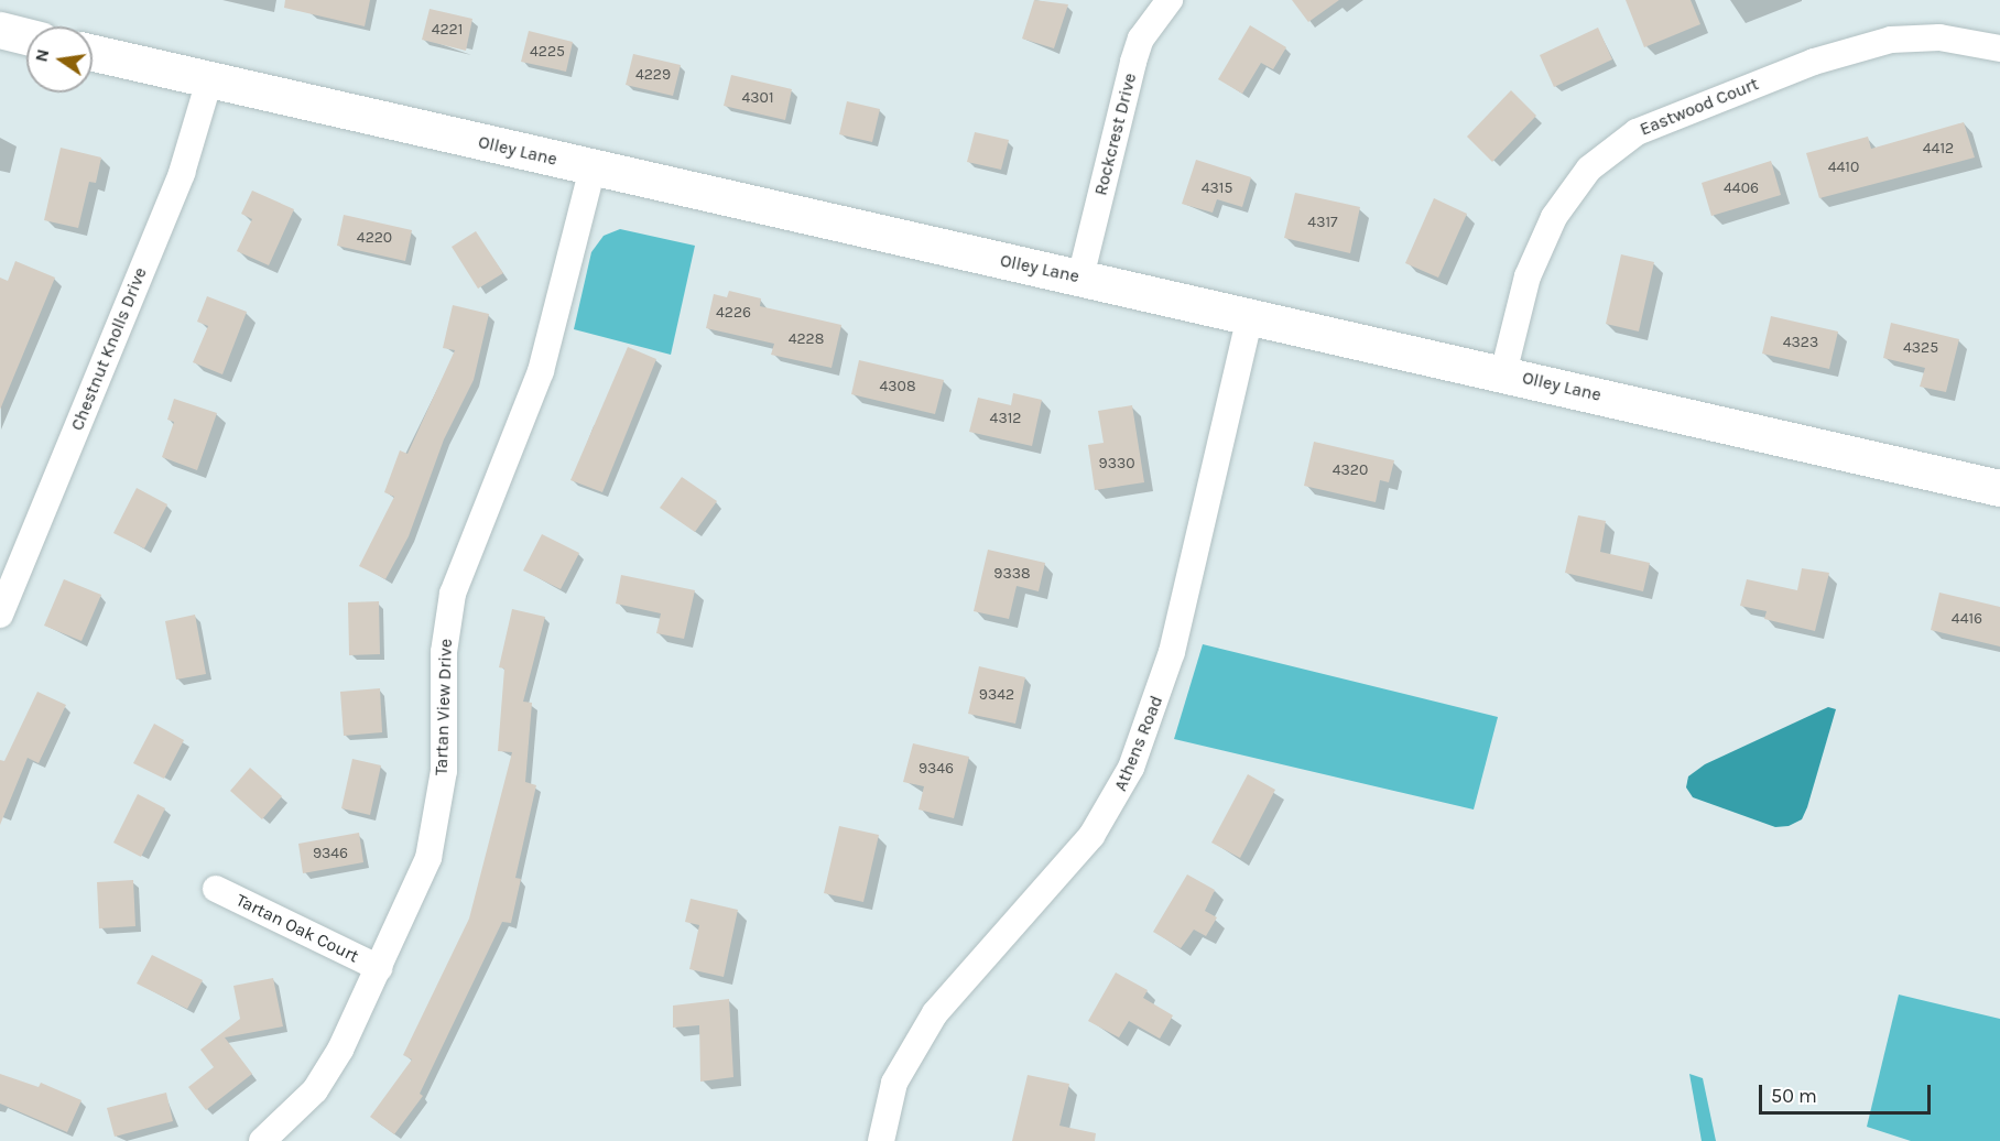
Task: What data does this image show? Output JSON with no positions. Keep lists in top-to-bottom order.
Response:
{
  "streets": {
    "main road": ["Olley Lane"],
    "street": [
      "Eastwood Court",
      "Rockcrest Drive",
      "Chestnut Knolls Drive",
      "Tartan View Drive",
      "Athens Road",
      "Tartan Oak Court"
    ]
  },
  "crossings": [
    ["Eastwood Court", "Olley Lane"],
    ["Rockcrest Drive", "Olley Lane"],
    ["Olley Lane", "Chestnut Knolls Drive"],
    ["Olley Lane", "Tartan View Drive"],
    ["Olley Lane", "Athens Road"],
    ["Tartan View Drive", "Tartan Oak Court"]
  ],
  "house_numbers": [
    "4221",
    "4225",
    "4229",
    "4301",
    "4412",
    "4410",
    "4315",
    "4406",
    "4317",
    "4220",
    "4226",
    "4228",
    "4323",
    "4325",
    "4308",
    "4312",
    "9330",
    "4320",
    "9338",
    "4416",
    "9342",
    "9346",
    "9346"
  ],
  "scale_bar": "50 m",
  "north": "left"
}
